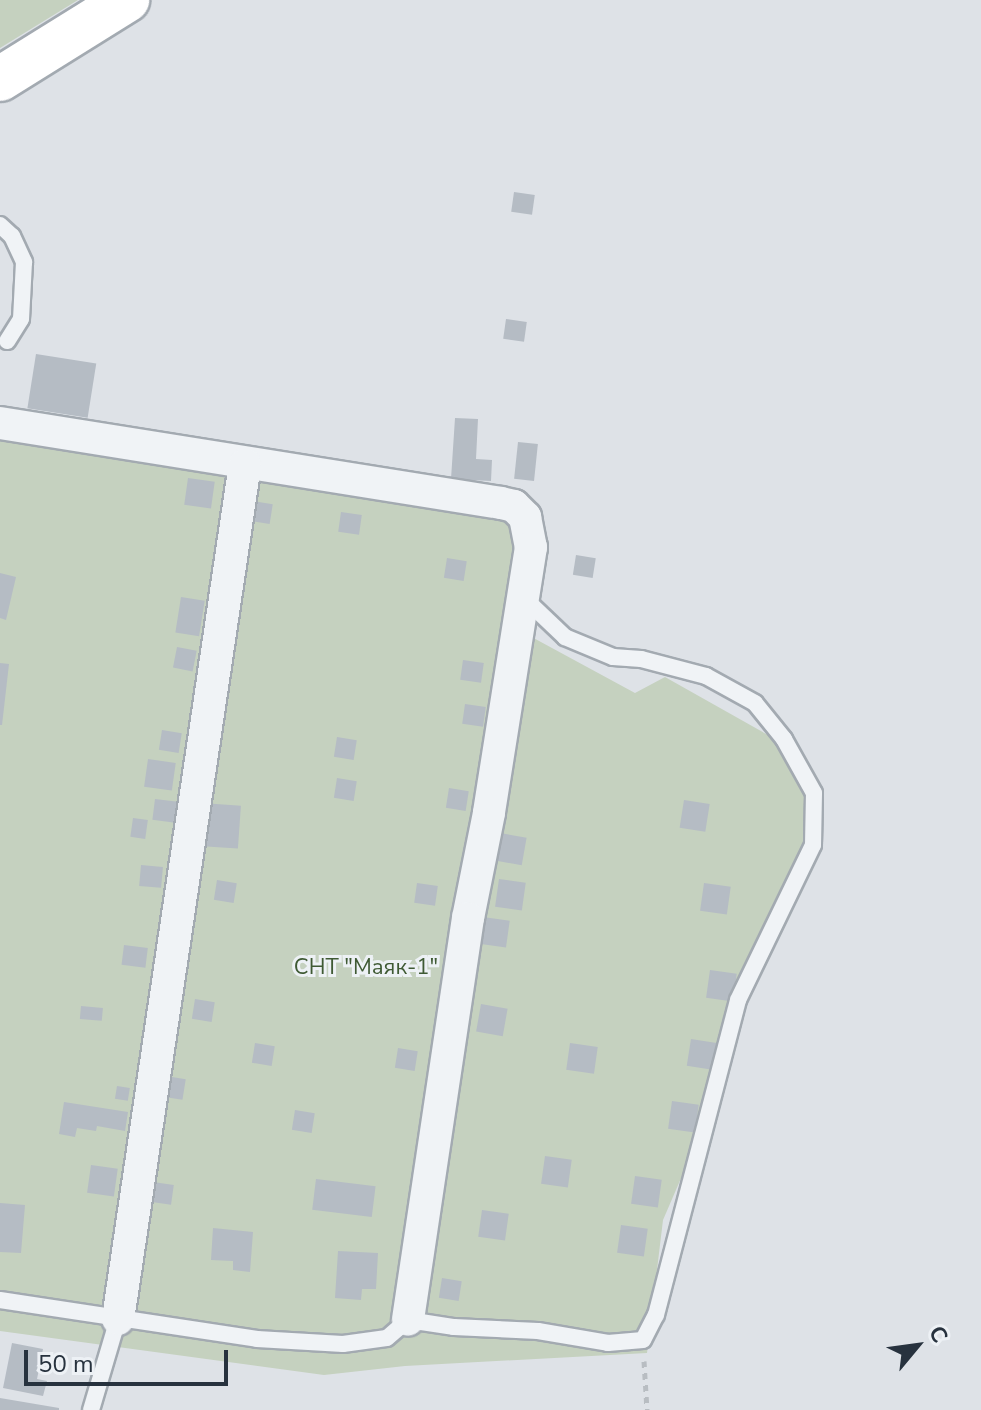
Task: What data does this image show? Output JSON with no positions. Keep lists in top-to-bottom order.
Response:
{
  "parks": ["СНТ \"Маяк-1\""],
  "scale_bar": "50 m",
  "north": "top right"
}
